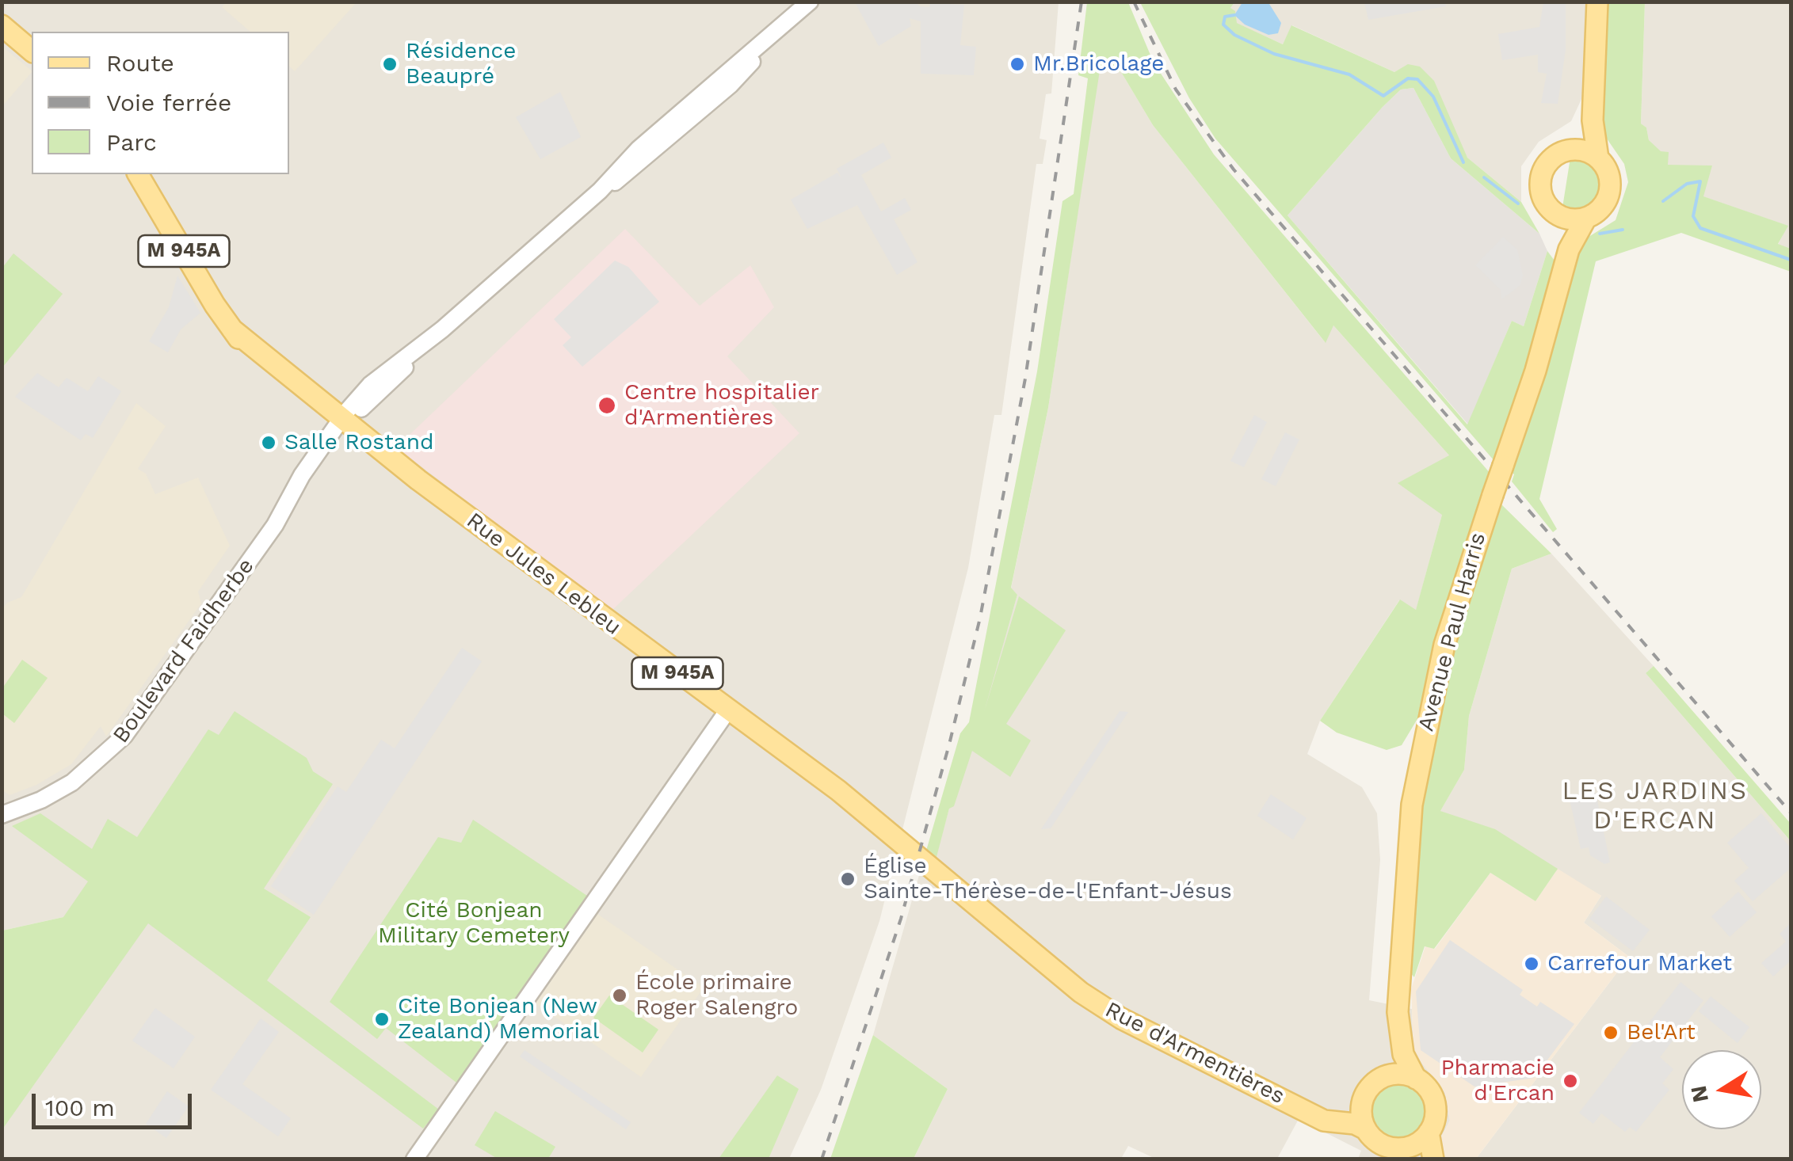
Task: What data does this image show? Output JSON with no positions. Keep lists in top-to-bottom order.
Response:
{
  "streets": {
    "main road": [
      "M 945A",
      "Rue Jules Lebleu",
      "Avenue Paul Harris",
      "Rue d'Armentières"
    ],
    "street": ["Boulevard Faidherbe"]
  },
  "crossings": [
    ["Rue Jules Lebleu", "Boulevard Faidherbe"],
    ["Rue Jules Lebleu", "Rue d'Armentières"],
    ["Avenue Paul Harris", "Rue d'Armentières"]
  ],
  "districts": ["LES JARDINS D'ERCAN"],
  "parks": ["Cité Bonjean Military Cemetery"],
  "places": [
    "Résidence Beaupré",
    "Mr.Bricolage",
    "Centre hospitalier d'Armentières",
    "Salle Rostand",
    "Église Sainte-Thérèse-de-l'Enfant-Jésus",
    "Carrefour Market",
    "École primaire Roger Salengro",
    "Cite Bonjean (New Zealand) Memorial",
    "Bel'Art",
    "Pharmacie d'Ercan"
  ],
  "legend": ["Route", "Voie ferrée", "Parc"],
  "scale_bar": "100 m",
  "north": "left"
}
